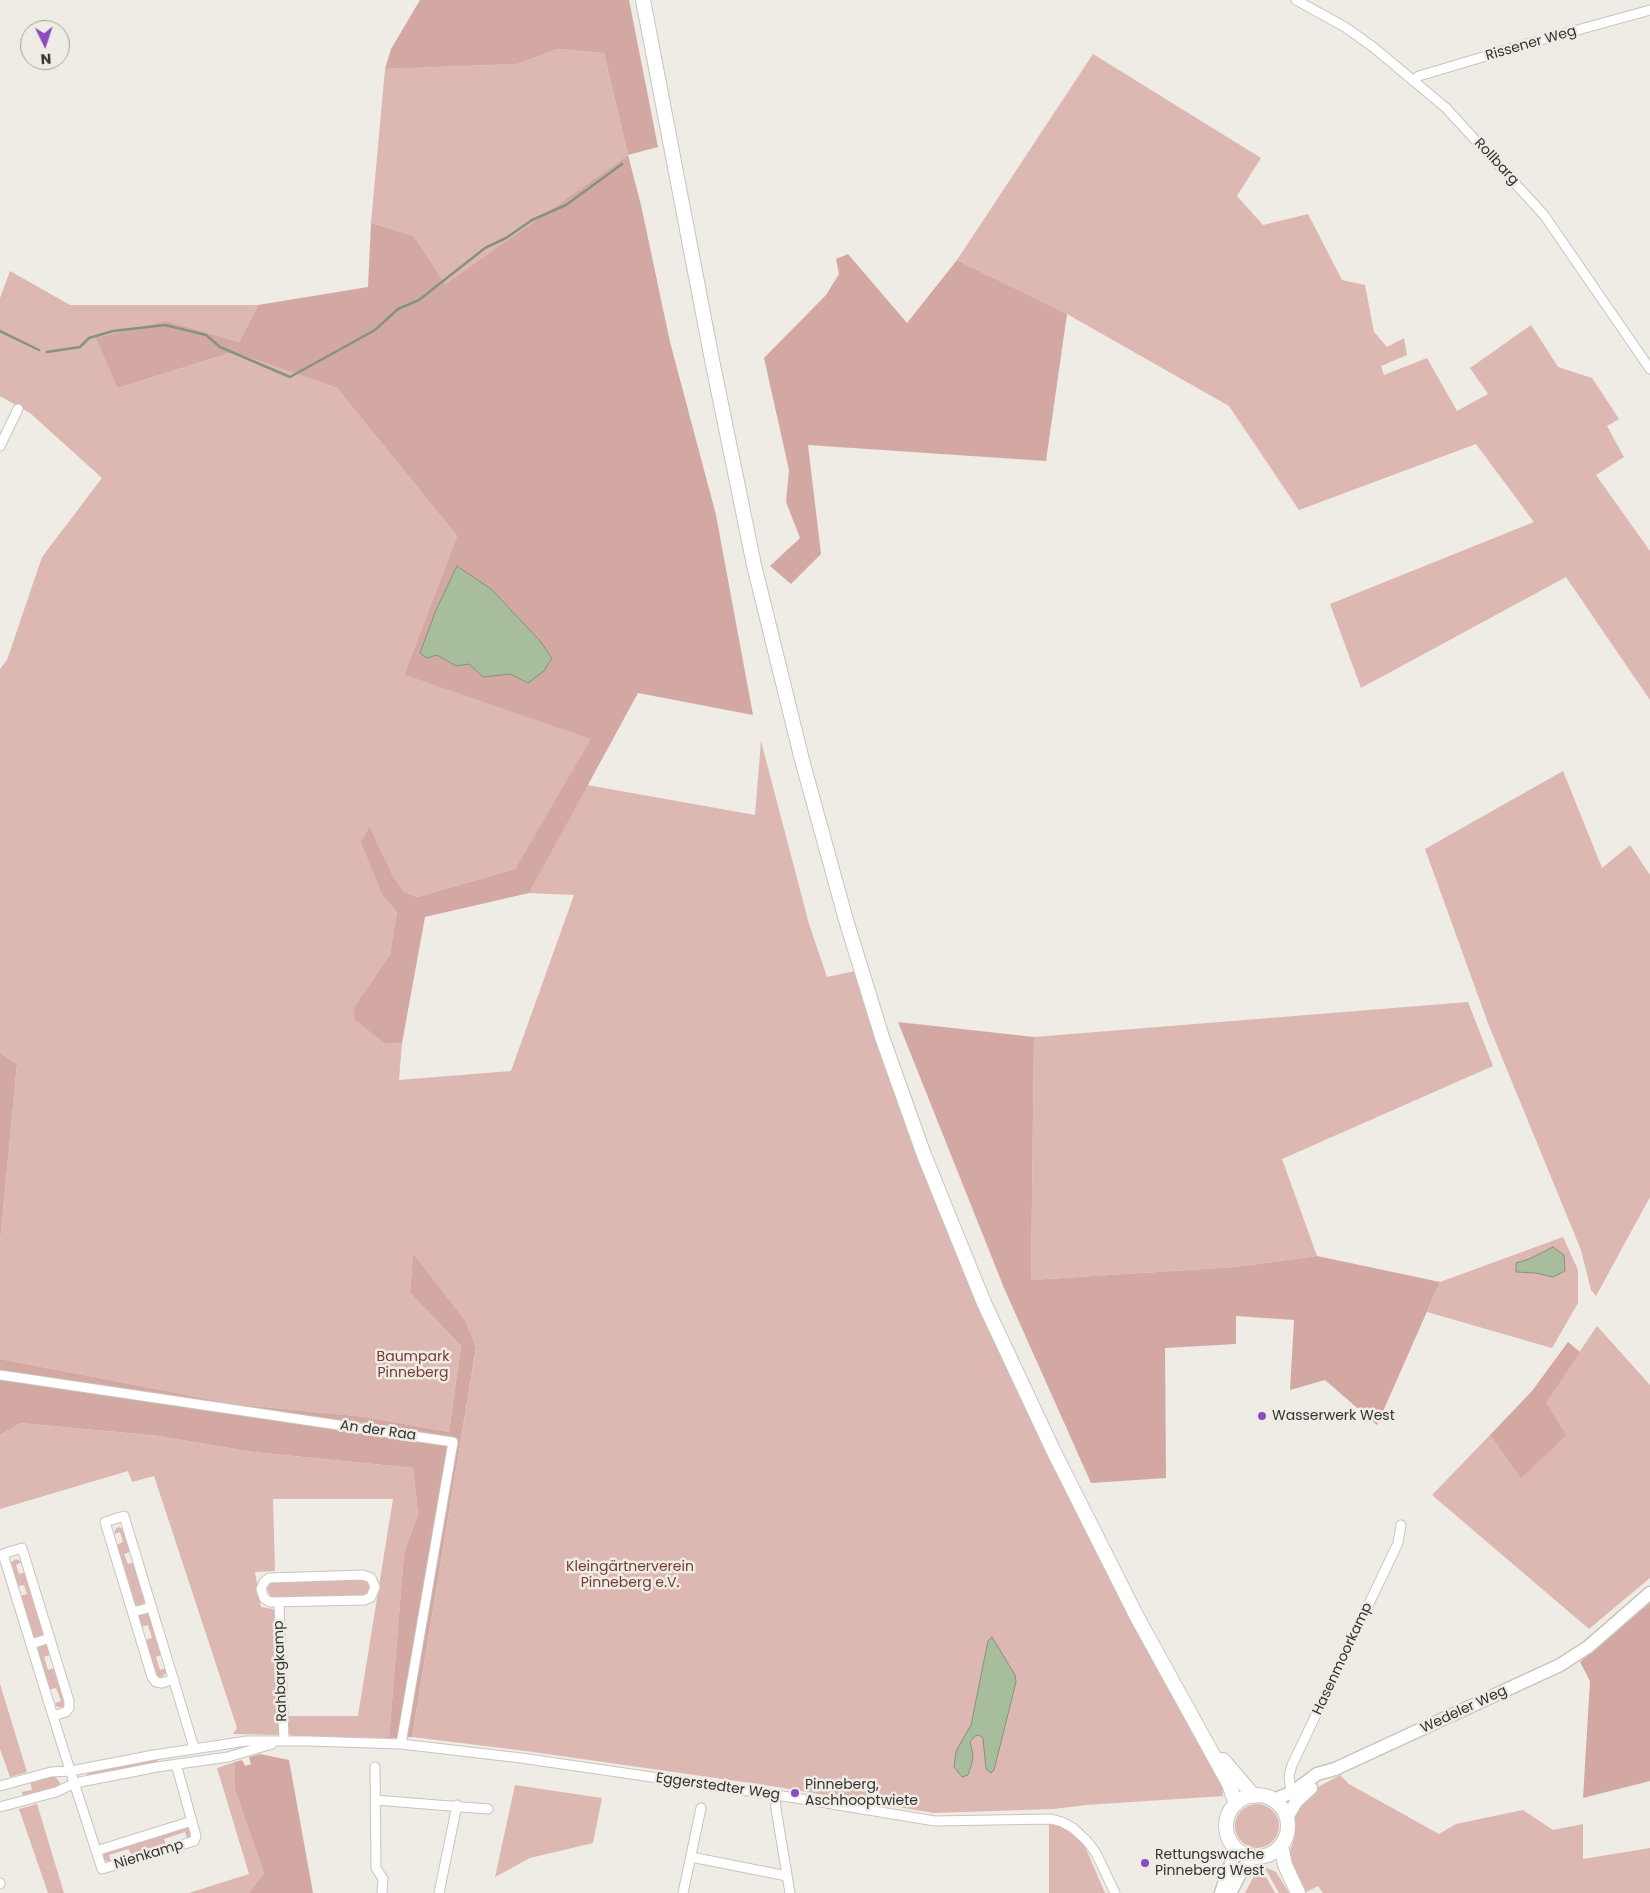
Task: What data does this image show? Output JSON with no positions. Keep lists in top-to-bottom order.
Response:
{
  "streets": {
    "main road": ["Wedeler Weg"],
    "street": [
      "Rissener Weg",
      "Rollbarg",
      "An der Raa",
      "Hasenmoorkamp",
      "Rahbargkamp",
      "Eggerstedter Weg",
      "Nienkamp"
    ]
  },
  "crossings": [
    ["Rissener Weg", "Rollbarg"],
    ["An der Raa", "Eggerstedter Weg"],
    ["Hasenmoorkamp", "Wedeler Weg"],
    ["Rahbargkamp", "Eggerstedter Weg"],
    ["Eggerstedter Weg", "Nienkamp"]
  ],
  "parks": ["Baumpark Pinneberg", "Kleingärtnerverein Pinneberg e.V."],
  "places": ["Wasserwerk West", "Pinneberg, Aschhooptwiete", "Rettungswache Pinneberg West"],
  "north": "bottom"
}
